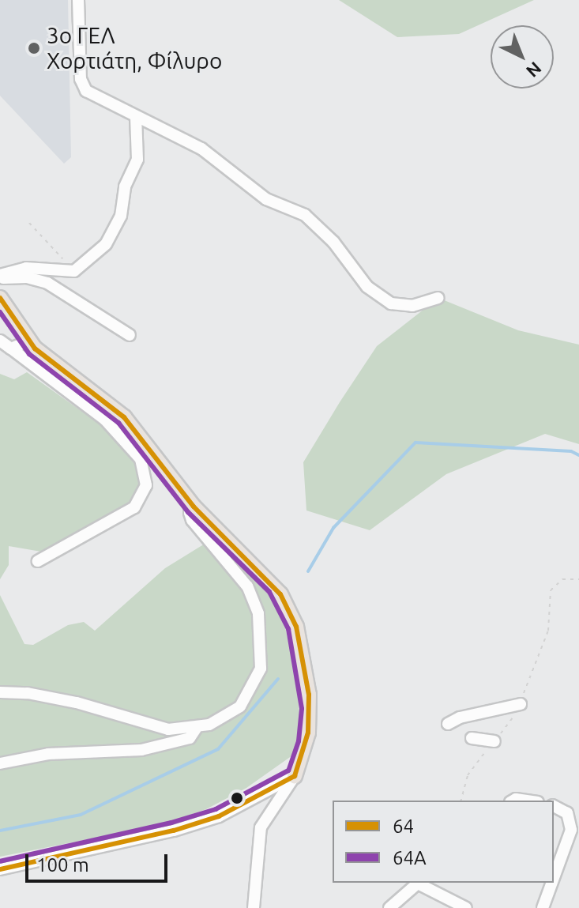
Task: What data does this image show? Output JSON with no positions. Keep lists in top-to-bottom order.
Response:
{
  "places": ["3ο ΓΕΛ Χορτιάτη, Φίλυρο"],
  "lines": ["transit line 64", "transit line 64Α"],
  "legend": ["64", "64Α"],
  "scale_bar": "100 m",
  "north": "bottom right"
}
